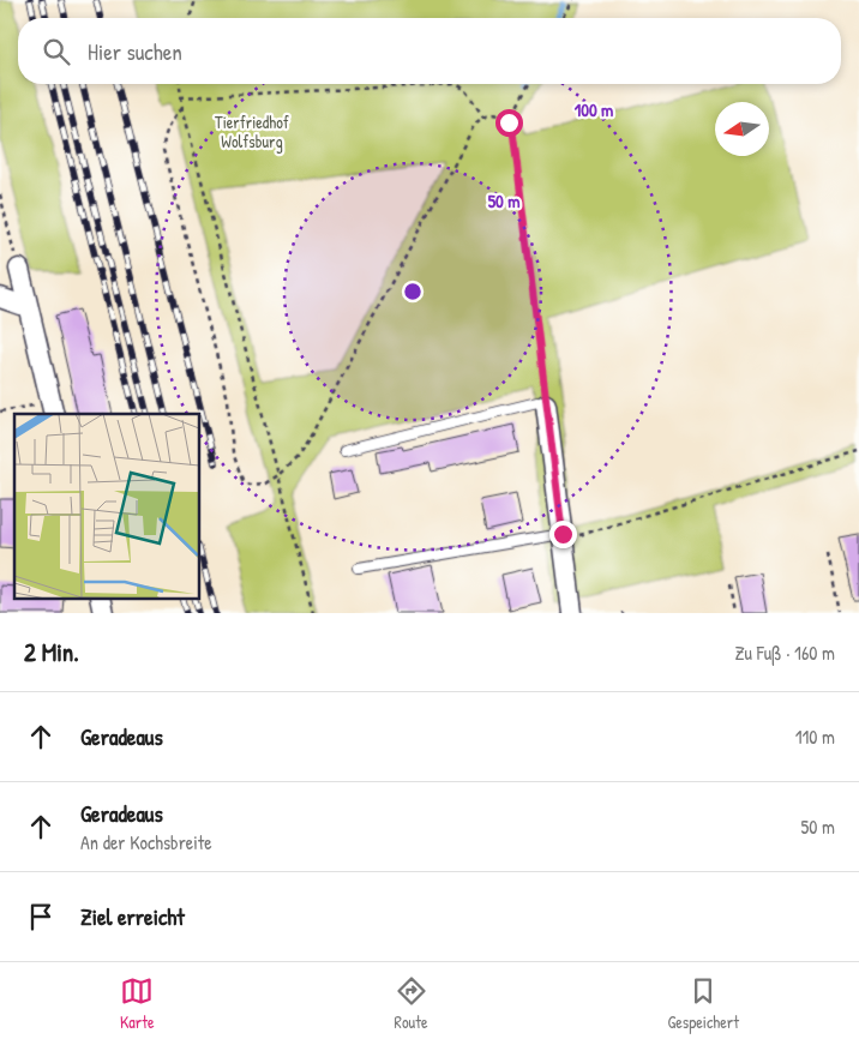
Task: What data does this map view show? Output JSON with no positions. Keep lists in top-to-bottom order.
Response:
{
  "parks": ["Tierfriedhof Wolfsburg"],
  "north": "left",
  "page": {
    "search": "Hier suchen",
    "heading": ["2 Min.", "Zu Fuß · 160 m"],
    "list": [
      ["Geradeaus", "110 m"],
      ["Geradeaus", "An der Kochsbreite", "50 m"],
      "Ziel erreicht"
    ],
    "nav": ["Karte", "Route", "Gespeichert"]
  },
  "rings": ["100 m", "50 m"]
}
